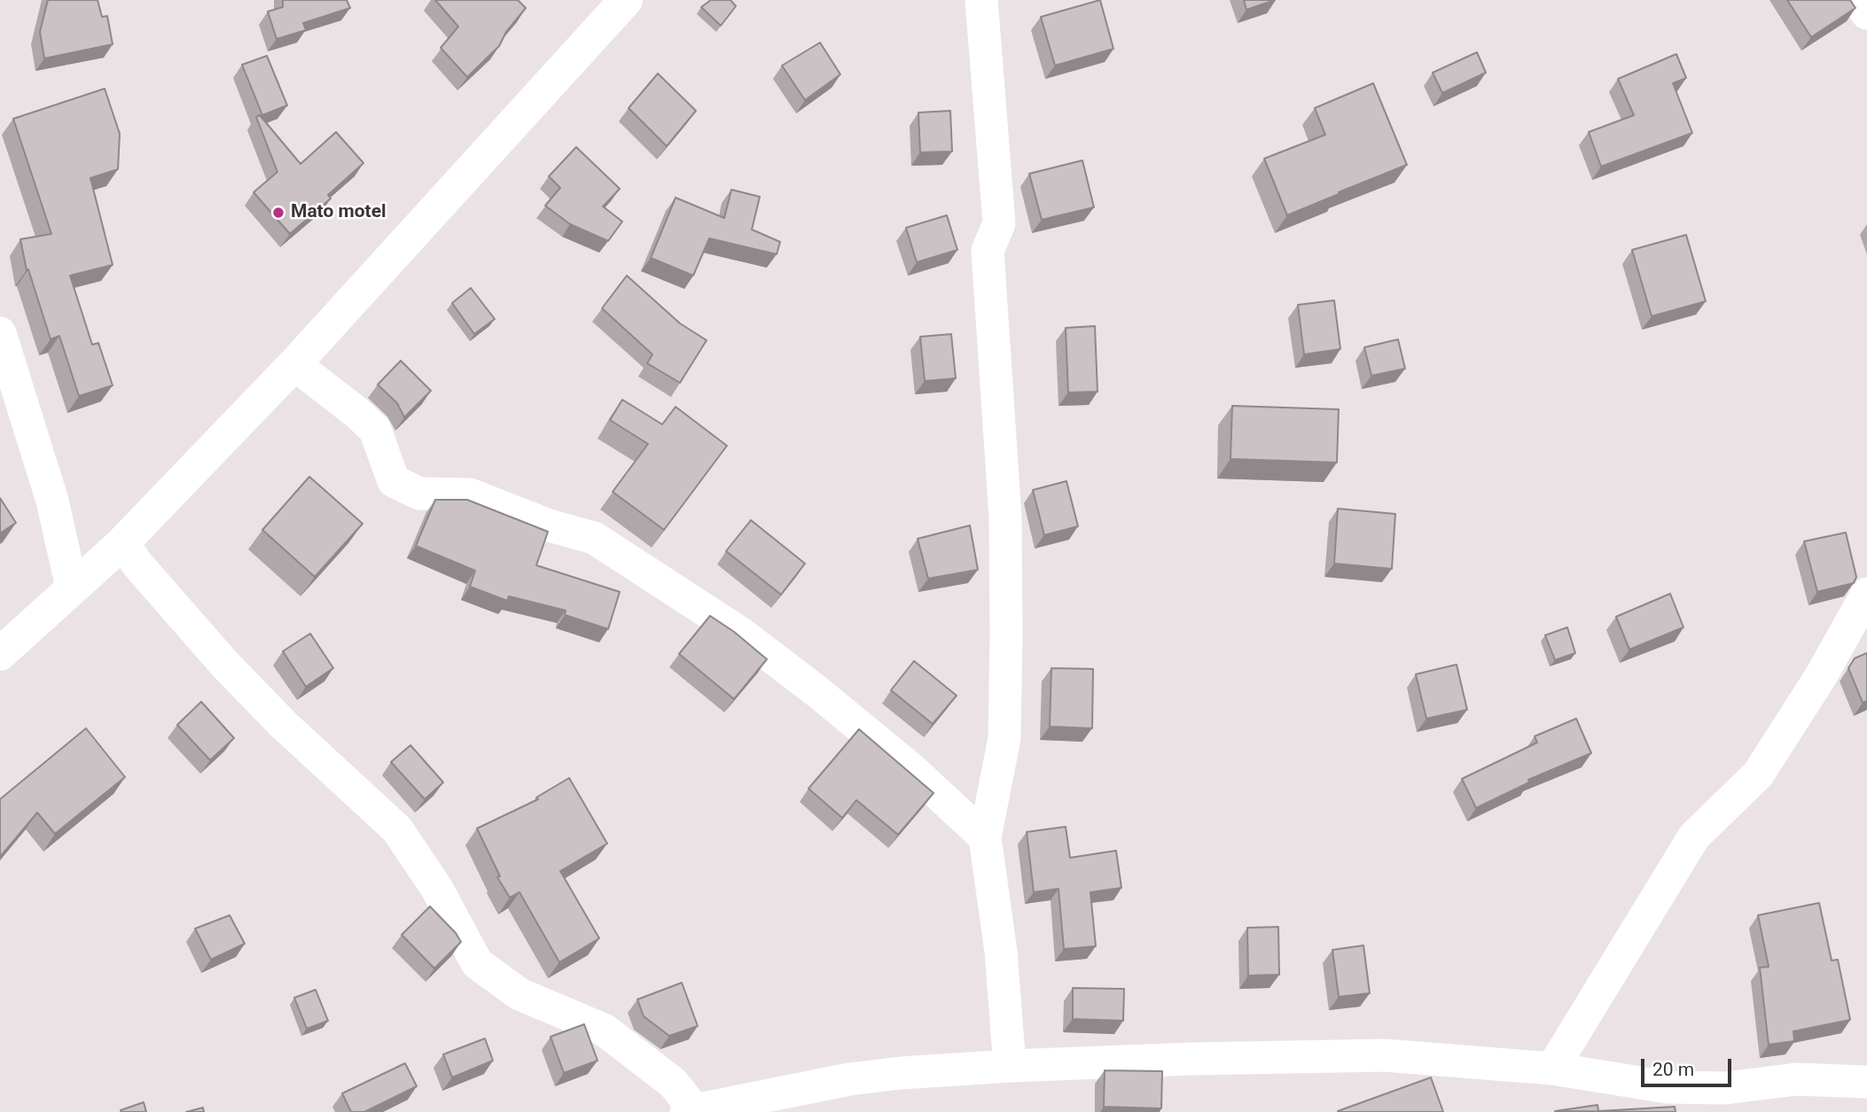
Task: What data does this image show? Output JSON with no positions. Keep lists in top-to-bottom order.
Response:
{
  "places": ["Mato motel"],
  "scale_bar": "20 m"
}
